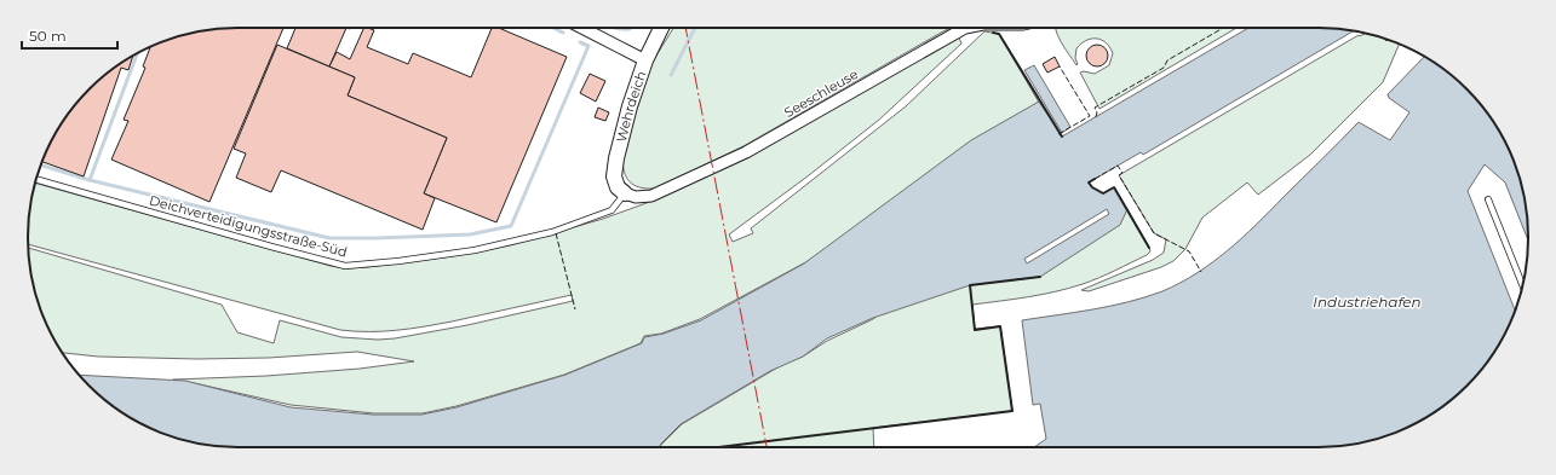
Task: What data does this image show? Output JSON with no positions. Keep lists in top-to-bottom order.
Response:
{
  "streets": {
    "street": ["Seeschleuse", "Wehrdeich"],
    "lane": ["Deichverteidigungsstraße-Süd"]
  },
  "crossings": [
    ["Seeschleuse", "Wehrdeich"],
    ["Seeschleuse", "Deichverteidigungsstraße-Süd"],
    ["Wehrdeich", "Deichverteidigungsstraße-Süd"]
  ],
  "water": ["Industriehafen"],
  "scale_bar": "50 m"
}
